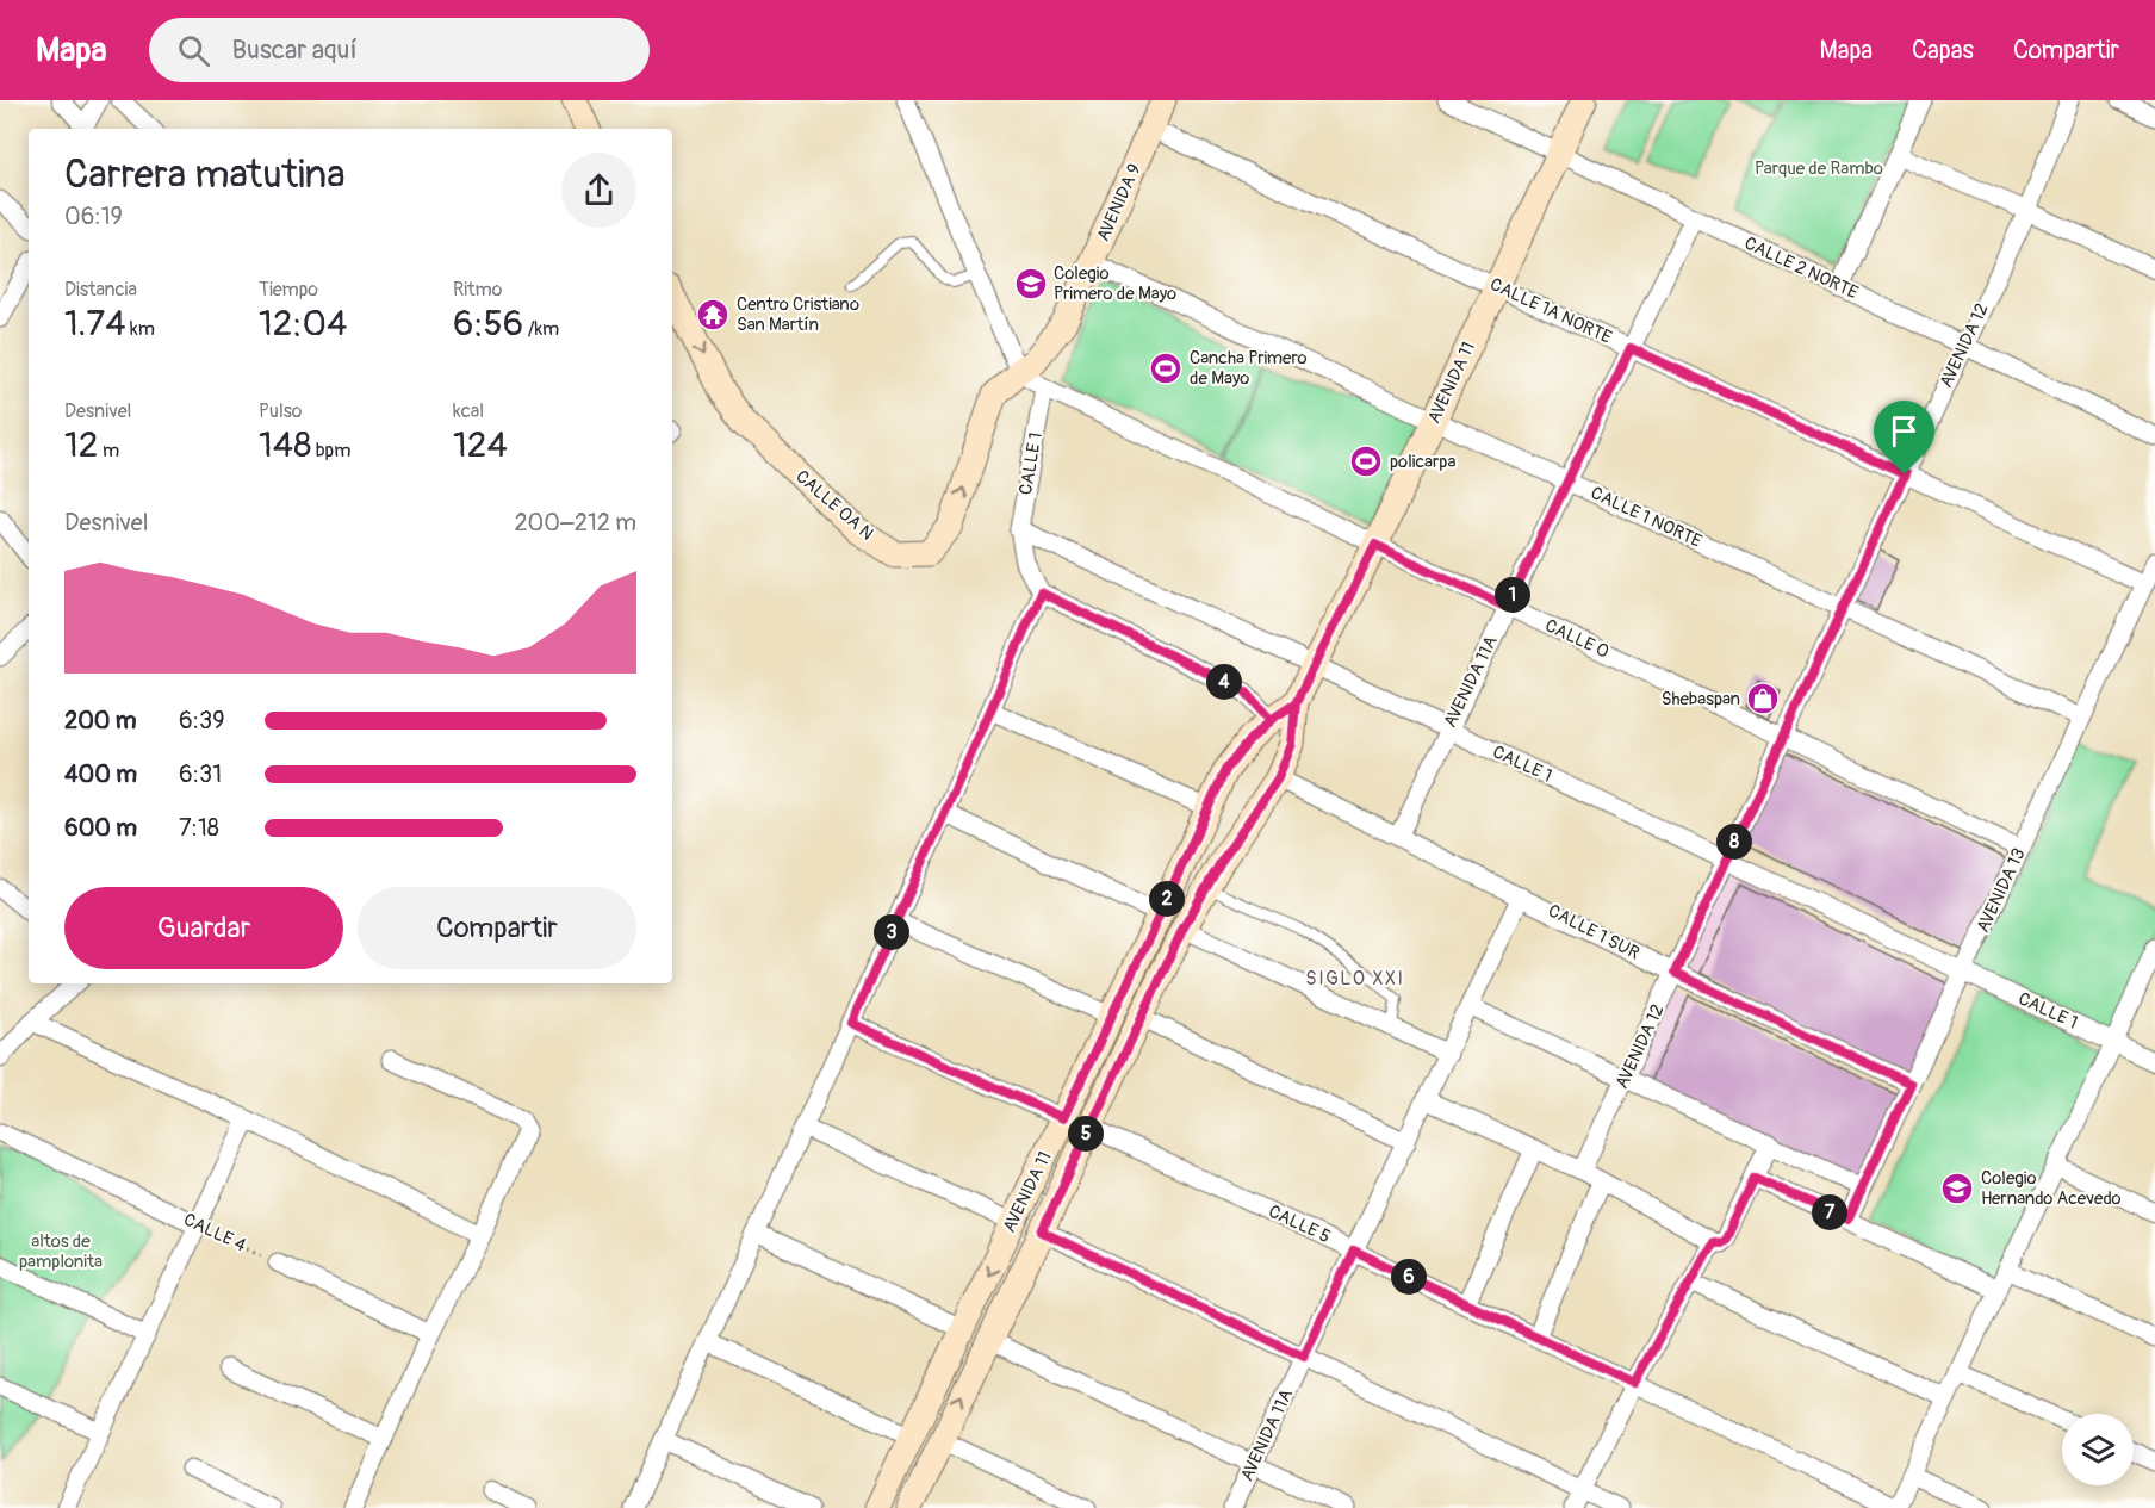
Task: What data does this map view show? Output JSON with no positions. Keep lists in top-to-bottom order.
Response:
{
  "streets": {
    "street": [
      "AVENIDA 9",
      "CALLE 2 NORTE",
      "CALLE 1A NORTE",
      "AVENIDA 12",
      "AVENIDA 11",
      "CALLE 1",
      "CALLE 0A N",
      "CALLE 1 NORTE",
      "CALLE 0",
      "AVENIDA 11A",
      "AVENIDA 13",
      "CALLE 1 SUR",
      "CALLE 5",
      "CALLE 4"
    ]
  },
  "crossings": [
    ["AVENIDA 9", "CALLE 1A NORTE"],
    ["AVENIDA 9", "CALLE 0A N"],
    ["AVENIDA 9", "CALLE 1 NORTE"],
    ["AVENIDA 9", "CALLE 0"],
    ["CALLE 2 NORTE", "AVENIDA 12"],
    ["CALLE 2 NORTE", "AVENIDA 11"],
    ["CALLE 2 NORTE", "AVENIDA 11A"],
    ["CALLE 1A NORTE", "AVENIDA 12"],
    ["CALLE 1A NORTE", "AVENIDA 11"],
    ["CALLE 1A NORTE", "AVENIDA 11A"],
    ["CALLE 1A NORTE", "AVENIDA 13"],
    ["AVENIDA 12", "CALLE 1"],
    ["AVENIDA 12", "CALLE 1 NORTE"],
    ["AVENIDA 12", "CALLE 0"],
    ["AVENIDA 12", "CALLE 1 SUR"],
    ["AVENIDA 11", "CALLE 1"],
    ["AVENIDA 11", "CALLE 1 NORTE"],
    ["AVENIDA 11", "CALLE 0"],
    ["AVENIDA 11", "CALLE 1 SUR"],
    ["AVENIDA 11", "CALLE 5"],
    ["CALLE 1", "CALLE 0"],
    ["CALLE 1", "AVENIDA 11A"],
    ["CALLE 1", "AVENIDA 13"],
    ["CALLE 0A N", "CALLE 0"],
    ["CALLE 1 NORTE", "AVENIDA 11A"],
    ["CALLE 1 NORTE", "AVENIDA 13"],
    ["CALLE 0", "AVENIDA 11A"],
    ["CALLE 0", "AVENIDA 13"],
    ["AVENIDA 11A", "CALLE 1 SUR"],
    ["AVENIDA 11A", "CALLE 5"],
    ["AVENIDA 13", "CALLE 1 SUR"]
  ],
  "districts": ["SIGLO XXI"],
  "parks": ["Parque de Rambo", "altos de pamplonita"],
  "places": {
    "school or university": ["Colegio Primero de Mayo", "Colegio Hernando Acevedo"],
    "temple": ["Centro Cristiano San Martín"],
    "sports": ["Cancha Primero de Mayo", "policarpa"],
    "shop": ["Shebaspan"]
  },
  "page": {
    "header": "Mapa",
    "search": "Buscar aquí",
    "nav": ["Mapa", "Capas", "Compartir"],
    "heading": ["Carrera matutina", "06:19"],
    "stats": [
      ["Distancia", "1.74 km"],
      ["Tiempo", "12:04"],
      ["Ritmo", "6:56 /km"],
      ["Desnivel", "12 m"],
      ["Pulso", "148 bpm"],
      ["kcal", "124"]
    ],
    "chart": ["Desnivel", "200–212 m"],
    "pins": [
      "1",
      "4",
      "8",
      "2",
      "3",
      "5",
      "7",
      "6"
    ],
    "list": [
      {
        "name": "200 m",
        "note": "6:39"
      },
      {
        "name": "400 m",
        "note": "6:31"
      },
      {
        "name": "600 m",
        "note": "7:18"
      }
    ],
    "buttons": ["Guardar", "Compartir"]
  }
}
